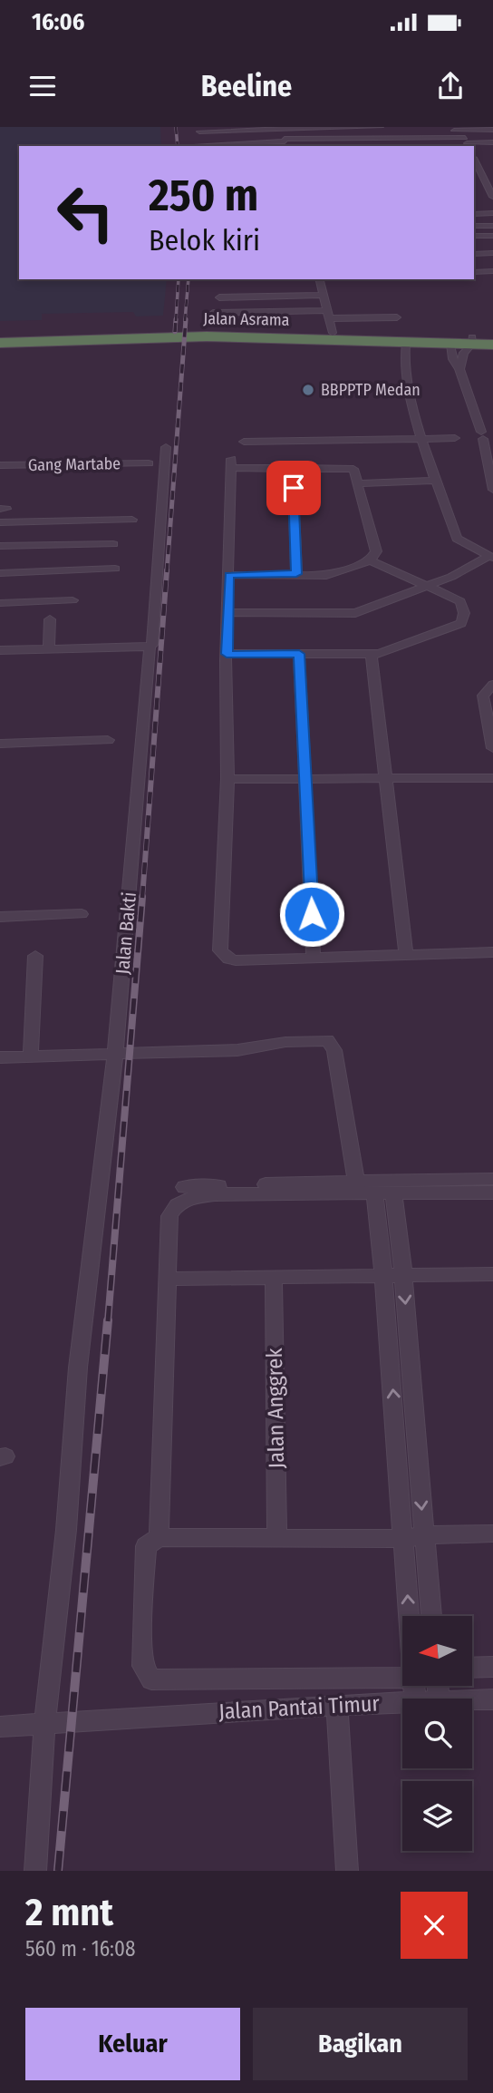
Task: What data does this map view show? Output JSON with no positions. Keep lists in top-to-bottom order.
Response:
{
  "streets": {
    "highway": ["Jalan Asrama"],
    "street": [
      "Gang Martabe",
      "Jalan Bakti",
      "Jalan Anggrek",
      "Jalan Pantai Timur"
    ]
  },
  "crossings": [
    ["Jalan Bakti", "Jalan Pantai Timur"]
  ],
  "places": ["BBPPTP Medan"],
  "north": "left",
  "page": {
    "status": "16:06",
    "header": "Beeline",
    "turn": ["250 m", "Belok kiri"],
    "heading": ["2 mnt", "560 m · 16:08"],
    "buttons": ["Keluar", "Bagikan"]
  }
}
